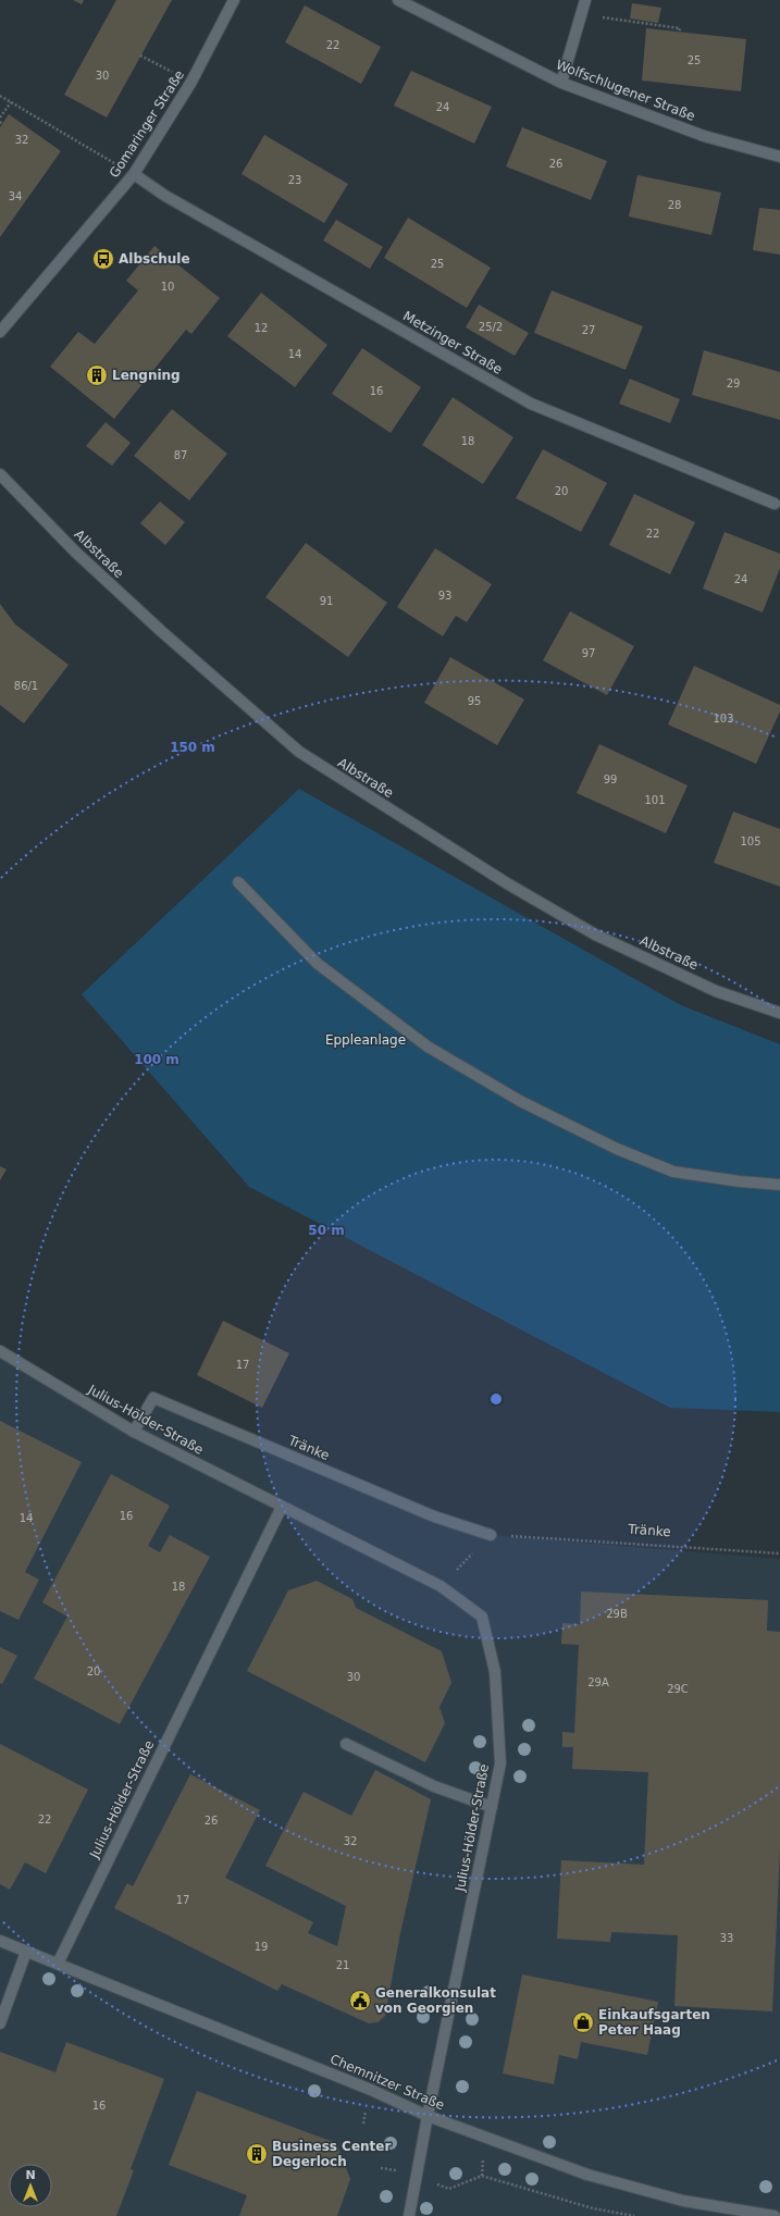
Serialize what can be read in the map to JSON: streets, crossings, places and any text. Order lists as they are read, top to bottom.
{
  "streets": {
    "street": [
      "Wolfschlugener Straße",
      "Gomaringer Straße",
      "Metzinger Straße",
      "Albstraße",
      "Julius-Hölder-Straße",
      "Tränke",
      "Chemnitzer Straße"
    ]
  },
  "crossings": [
    ["Gomaringer Straße", "Metzinger Straße"],
    ["Julius-Hölder-Straße", "Tränke"],
    ["Julius-Hölder-Straße", "Chemnitzer Straße"]
  ],
  "parks": ["Eppleanlage"],
  "places": {
    "bus stop": ["Albschule"],
    "building": ["Lengning", "Business Center Degerloch"],
    "public building": ["Generalkonsulat von Georgien"],
    "shop": ["Einkaufsgarten Peter Haag"]
  },
  "house_numbers": [
    "22",
    "25",
    "30",
    "24",
    "32",
    "26",
    "23",
    "34",
    "28",
    "25",
    "10",
    "25/2",
    "12",
    "27",
    "14",
    "29",
    "16",
    "18",
    "87",
    "20",
    "22",
    "24",
    "93",
    "91",
    "97",
    "86/1",
    "95",
    "103",
    "99",
    "101",
    "105",
    "17",
    "16",
    "14",
    "18",
    "29B",
    "20",
    "30",
    "29A",
    "29C",
    "22",
    "26",
    "32",
    "17",
    "33",
    "19",
    "21",
    "16"
  ],
  "north": "top",
  "rings": ["150 m", "100 m", "50 m"]
}
